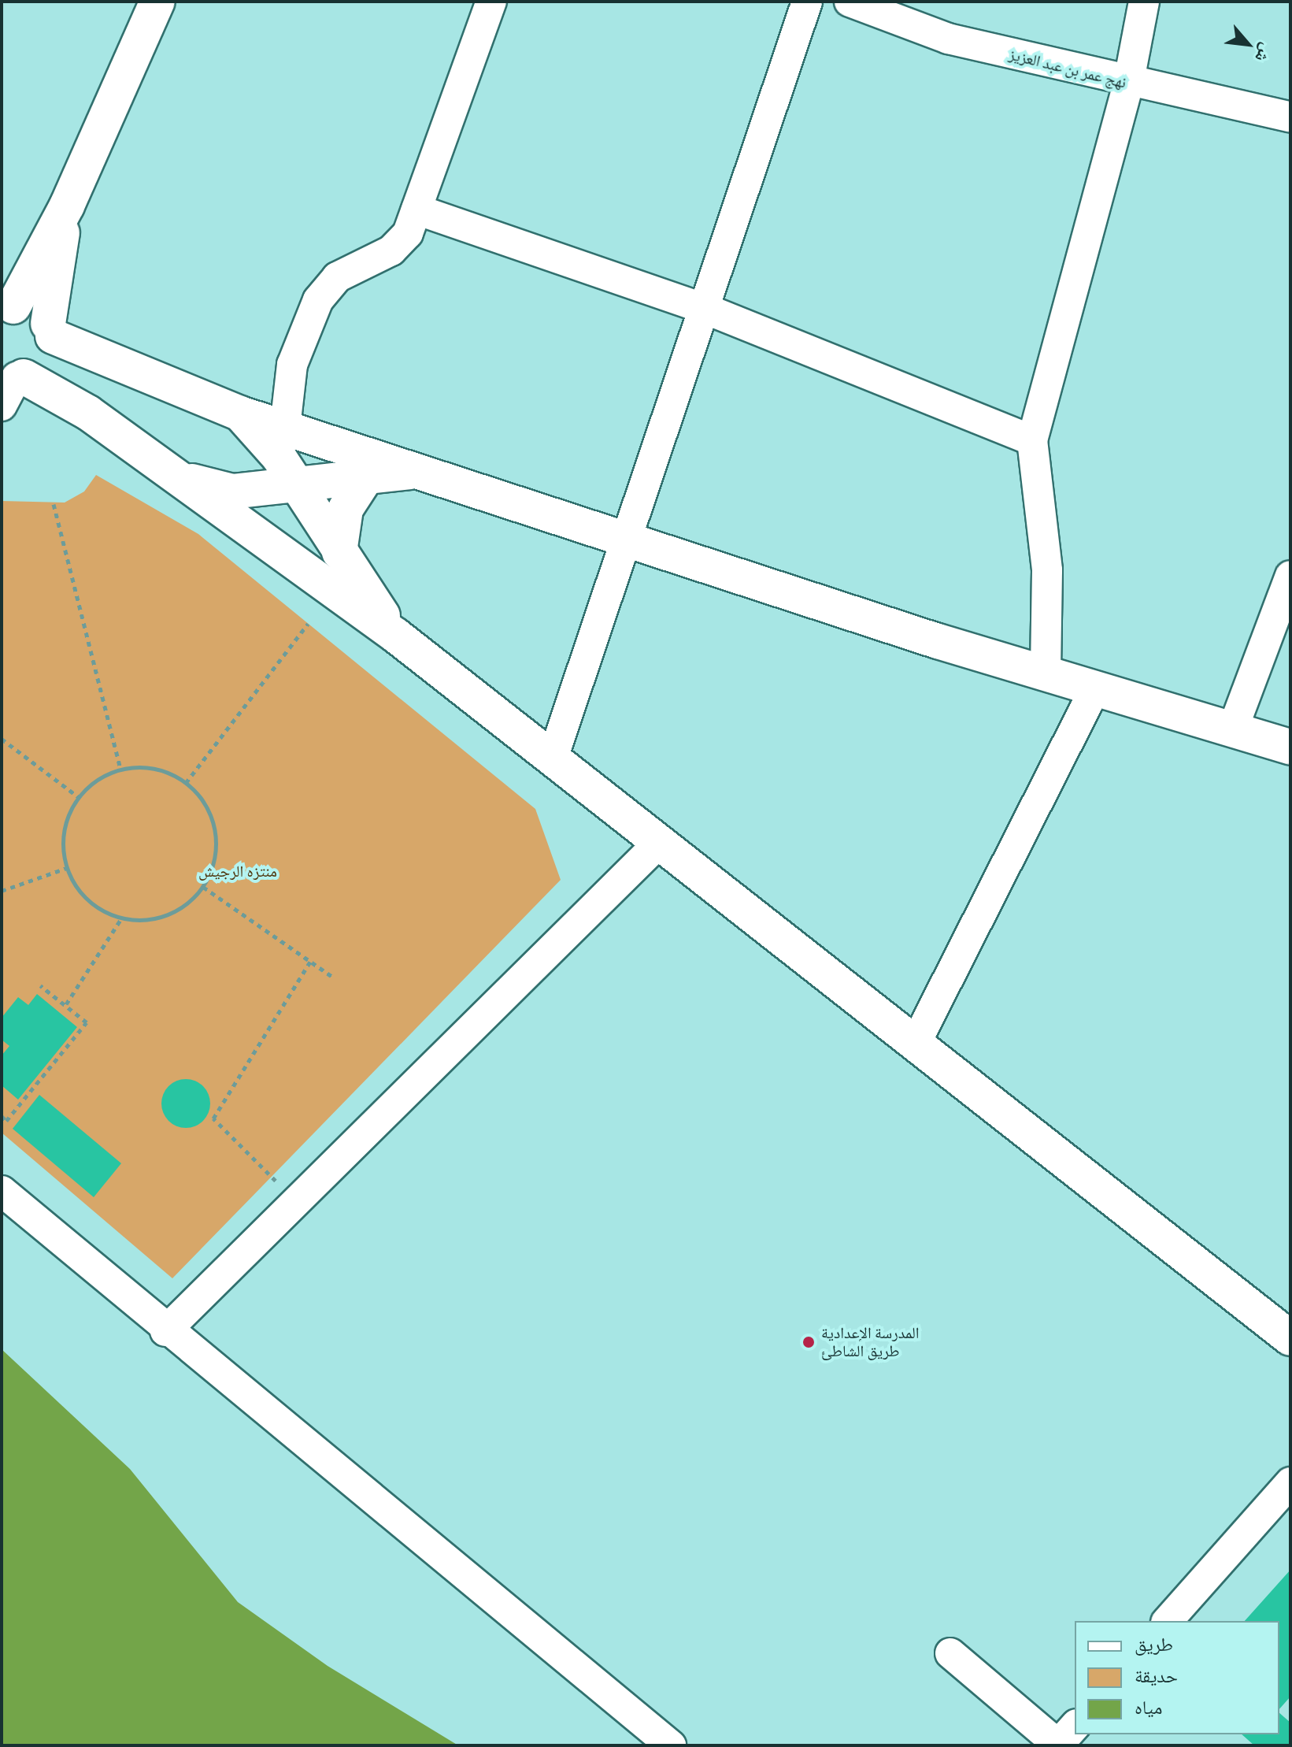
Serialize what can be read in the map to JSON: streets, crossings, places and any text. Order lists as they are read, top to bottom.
{
  "streets": {
    "street": ["نهج عمر بن عبد العزيز"]
  },
  "parks": ["منتزه الرجيش"],
  "places": ["المدرسة الإعدادية طريق الشاطئ"],
  "legend": ["طريق", "حديقة", "مياه"],
  "north": "bottom right"
}
